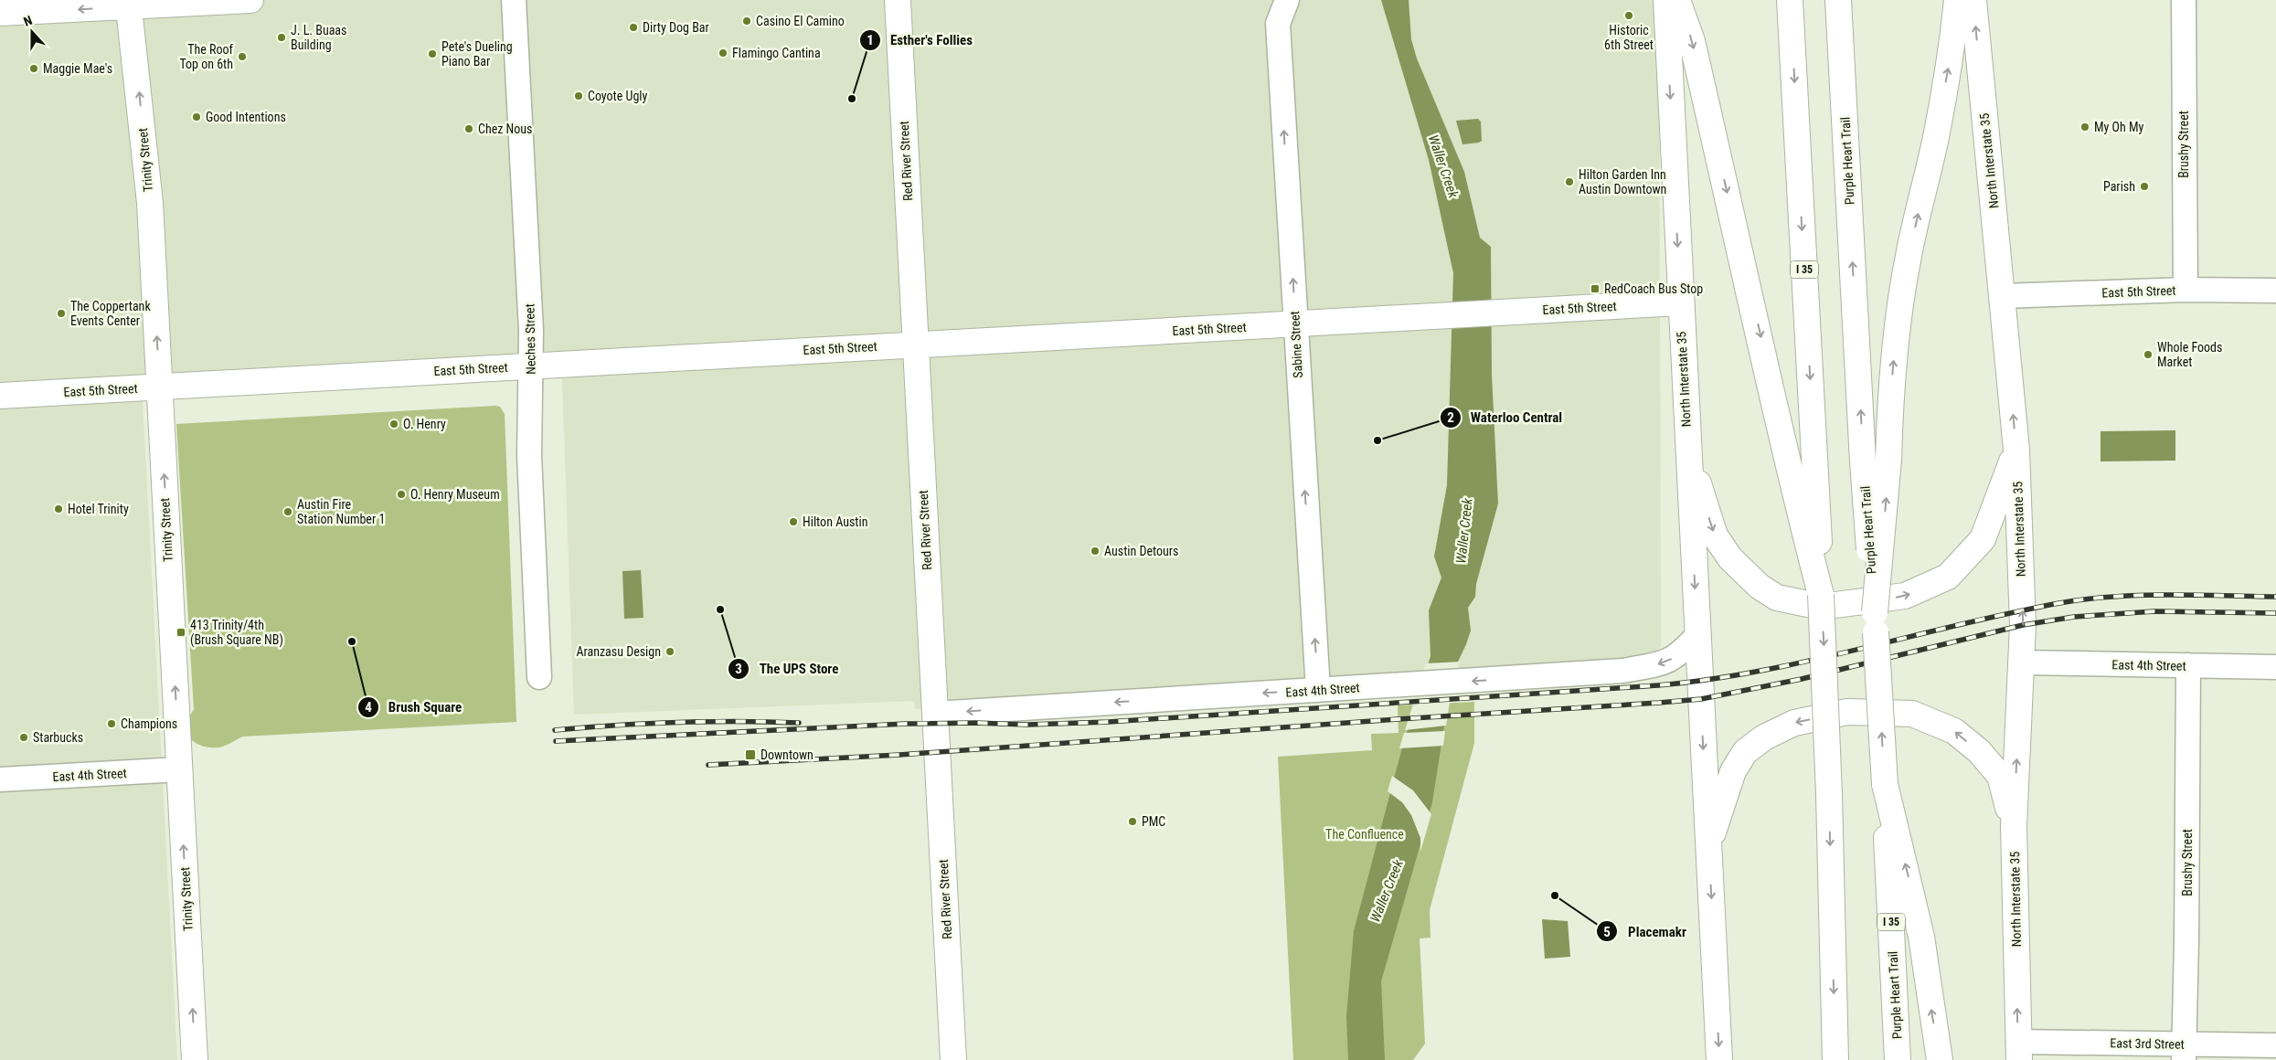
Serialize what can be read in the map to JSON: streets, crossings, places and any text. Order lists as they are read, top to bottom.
{
  "streets": {
    "main road": [
      "Trinity Street",
      "Red River Street",
      "Purple Heart Trail",
      "North Interstate 35",
      "I 35",
      "East 5th Street"
    ],
    "street": [
      "Brushy Street",
      "Neches Street",
      "Sabine Street",
      "East 4th Street",
      "East 3rd Street"
    ]
  },
  "crossings": [
    ["Brushy Street", "East 5th Street"],
    ["Brushy Street", "East 4th Street"],
    ["Brushy Street", "East 3rd Street"],
    ["Trinity Street", "East 5th Street"],
    ["Trinity Street", "East 4th Street"],
    ["Red River Street", "East 5th Street"],
    ["Red River Street", "East 4th Street"],
    ["North Interstate 35", "East 5th Street"],
    ["North Interstate 35", "East 4th Street"],
    ["North Interstate 35", "East 3rd Street"],
    ["East 5th Street", "Neches Street"],
    ["East 5th Street", "Sabine Street"],
    ["Sabine Street", "East 4th Street"]
  ],
  "one_way": ["Trinity Street", "Sabine Street", "East 4th Street"],
  "water": ["Waller Creek"],
  "parks": ["The Confluence"],
  "places": {
    "other": [
      "Historic 6th Street",
      "Casino El Camino",
      "Dirty Dog Bar",
      "J. L. Buaas Building",
      "Flamingo Cantina",
      "Pete's Dueling Piano Bar",
      "The Roof Top on 6th",
      "Maggie Mae's",
      "Coyote Ugly",
      "Esther's Follies",
      "Good Intentions",
      "My Oh My",
      "Chez Nous",
      "Hilton Garden Inn Austin Downtown",
      "Parish",
      "The Coppertank Events Center",
      "Whole Foods Market",
      "O. Henry",
      "Waterloo Central",
      "O. Henry Museum",
      "Hotel Trinity",
      "Austin Fire Station Number 1",
      "Hilton Austin",
      "Austin Detours",
      "The UPS Store",
      "Brush Square",
      "Aranzasu Design",
      "Champions",
      "Starbucks",
      "PMC",
      "Placemakr"
    ],
    "transit": ["RedCoach Bus Stop", "413 Trinity/4th (Brush Square NB)", "Downtown"]
  },
  "north": "top"
}
